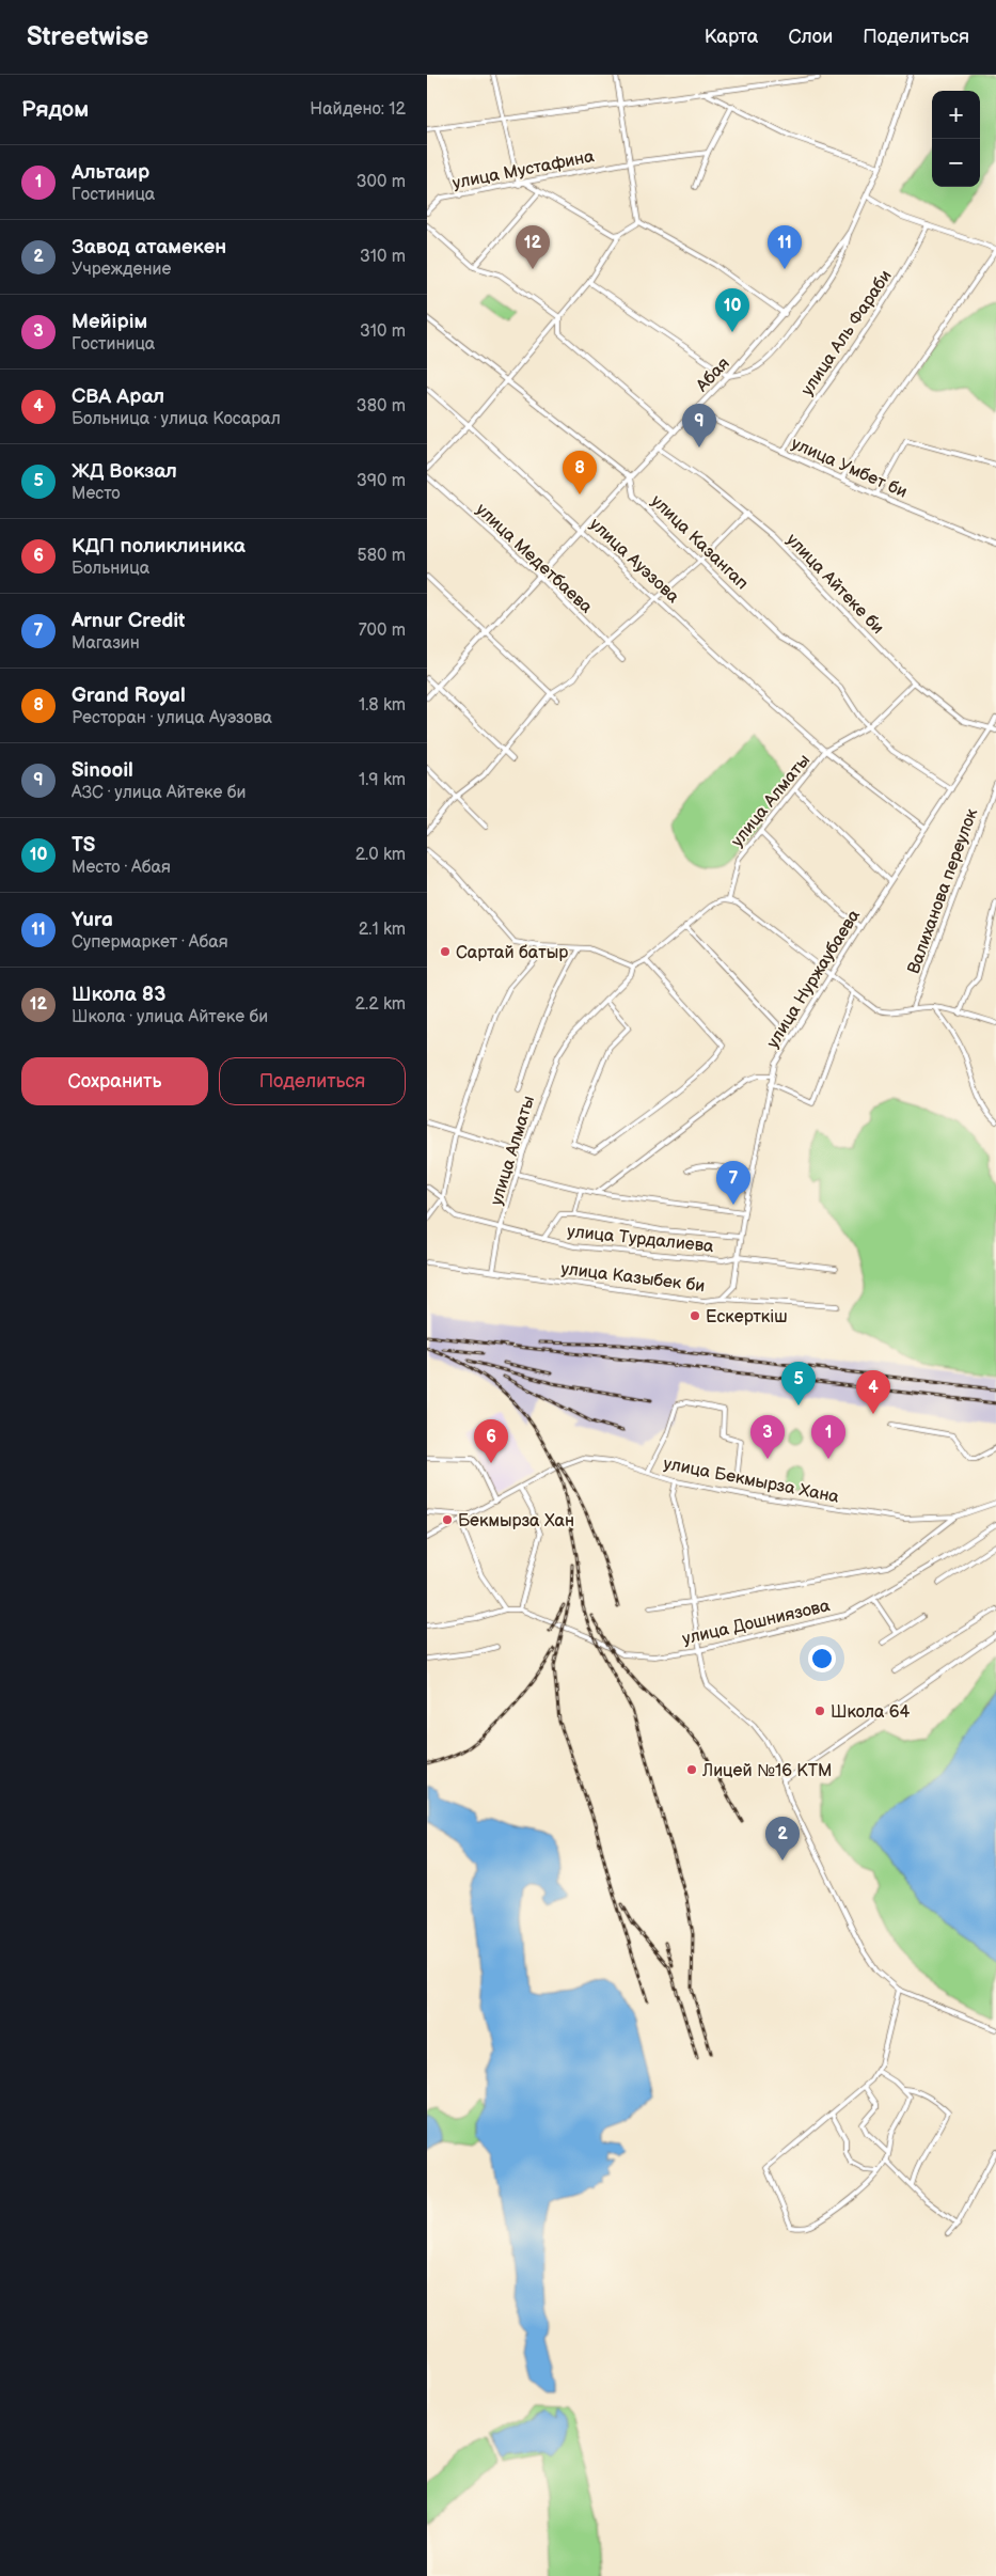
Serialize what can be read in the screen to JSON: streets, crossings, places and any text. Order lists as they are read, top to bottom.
{
  "streets": {
    "street": [
      "улица Мустафина",
      "улица Аль Фараби",
      "Абая",
      "улица Умбет би",
      "улица Казангап",
      "улица Медетбаева",
      "улица Ауэзова",
      "улица Айтеке би",
      "улица Алматы",
      "Валиханова переулок",
      "улица Нуржаубаева",
      "улица Турдалиева",
      "улица Казыбек би",
      "улица Бекмырза Хана",
      "улица Дошниязова"
    ]
  },
  "crossings": [
    ["улица Аль Фараби", "улица Умбет би"],
    ["Абая", "улица Умбет би"],
    ["Абая", "улица Казангап"],
    ["Абая", "улица Медетбаева"],
    ["Абая", "улица Ауэзова"],
    ["Абая", "улица Айтеке би"],
    ["улица Казангап", "улица Алматы"],
    ["улица Казангап", "улица Нуржаубаева"],
    ["улица Ауэзова", "улица Алматы"],
    ["улица Ауэзова", "улица Нуржаубаева"],
    ["улица Айтеке би", "улица Алматы"],
    ["улица Айтеке би", "улица Нуржаубаева"],
    ["улица Алматы", "улица Турдалиева"],
    ["улица Алматы", "улица Казыбек би"]
  ],
  "places": [
    "Сартай батыр",
    "Ескерткіш",
    "Бекмырза Хан",
    "Школа 64",
    "Лицей №16 КТМ"
  ],
  "page": {
    "header": "Streetwise",
    "nav": ["Карта", "Слои", "Поделиться"],
    "heading": ["Рядом", "Найдено: 12"],
    "map_buttons": ["+", "−"],
    "list": [
      {
        "mark": "1",
        "name": "Альтаир",
        "note": "Гостиница",
        "value": "300 m"
      },
      {
        "mark": "2",
        "name": "Завод атамекен",
        "note": "Учреждение",
        "value": "310 m"
      },
      {
        "mark": "3",
        "name": "Мейірім",
        "note": "Гостиница",
        "value": "310 m"
      },
      {
        "mark": "4",
        "name": "СВА Арал",
        "note": "Больница · улица Косарал",
        "value": "380 m"
      },
      {
        "mark": "5",
        "name": "ЖД Вокзал",
        "note": "Место",
        "value": "390 m"
      },
      {
        "mark": "6",
        "name": "КДП поликлиника",
        "note": "Больница",
        "value": "580 m"
      },
      {
        "mark": "7",
        "name": "Arnur Credit",
        "note": "Магазин",
        "value": "700 m"
      },
      {
        "mark": "8",
        "name": "Grand Royal",
        "note": "Ресторан · улица Ауэзова",
        "value": "1.8 km"
      },
      {
        "mark": "9",
        "name": "Sinooil",
        "note": "АЗС · улица Айтеке би",
        "value": "1.9 km"
      },
      {
        "mark": "10",
        "name": "TS",
        "note": "Место · Абая",
        "value": "2.0 km"
      },
      {
        "mark": "11",
        "name": "Yura",
        "note": "Супермаркет · Абая",
        "value": "2.1 km"
      },
      {
        "mark": "12",
        "name": "Школа 83",
        "note": "Школа · улица Айтеке би",
        "value": "2.2 km"
      }
    ],
    "pins": [
      "11",
      "12",
      "10",
      "9",
      "8",
      "7",
      "5",
      "4",
      "1",
      "3",
      "6",
      "2"
    ],
    "buttons": ["Сохранить", "Поделиться"]
  }
}
